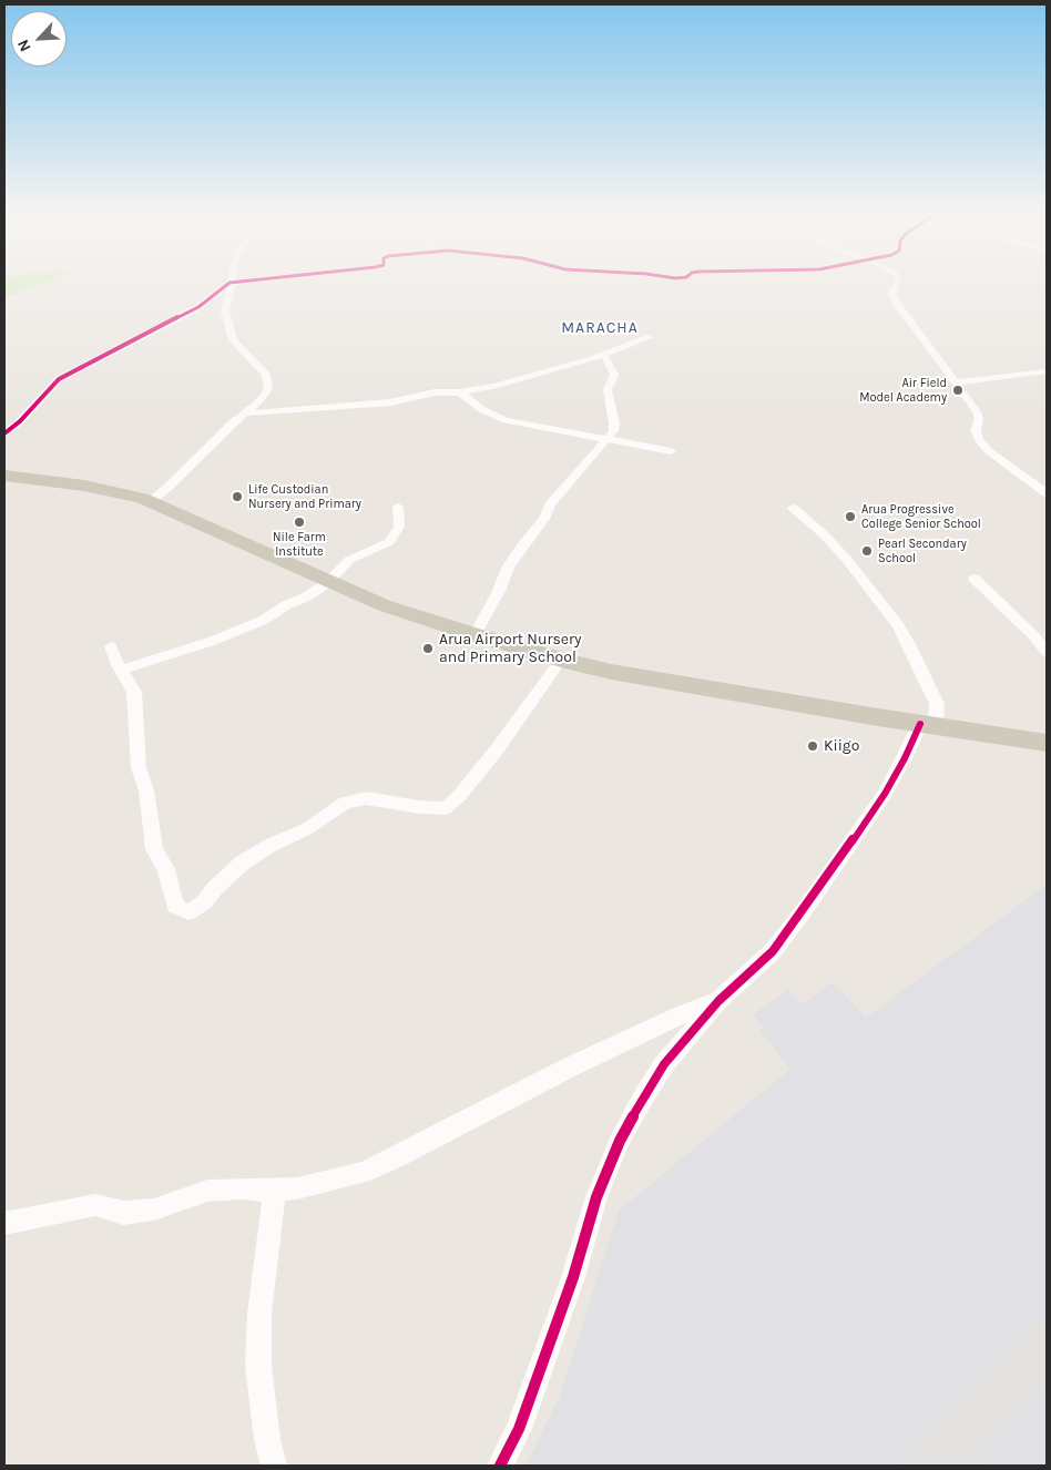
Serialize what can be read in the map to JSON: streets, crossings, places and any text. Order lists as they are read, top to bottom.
{
  "districts": ["MARACHA"],
  "places": [
    "Air Field Model Academy",
    "Life Custodian Nursery and Primary",
    "Arua Progressive College Senior School",
    "Nile Farm Institute",
    "Pearl Secondary School",
    "Arua Airport Nursery and Primary School",
    "Kiigo"
  ],
  "north": "bottom left"
}
